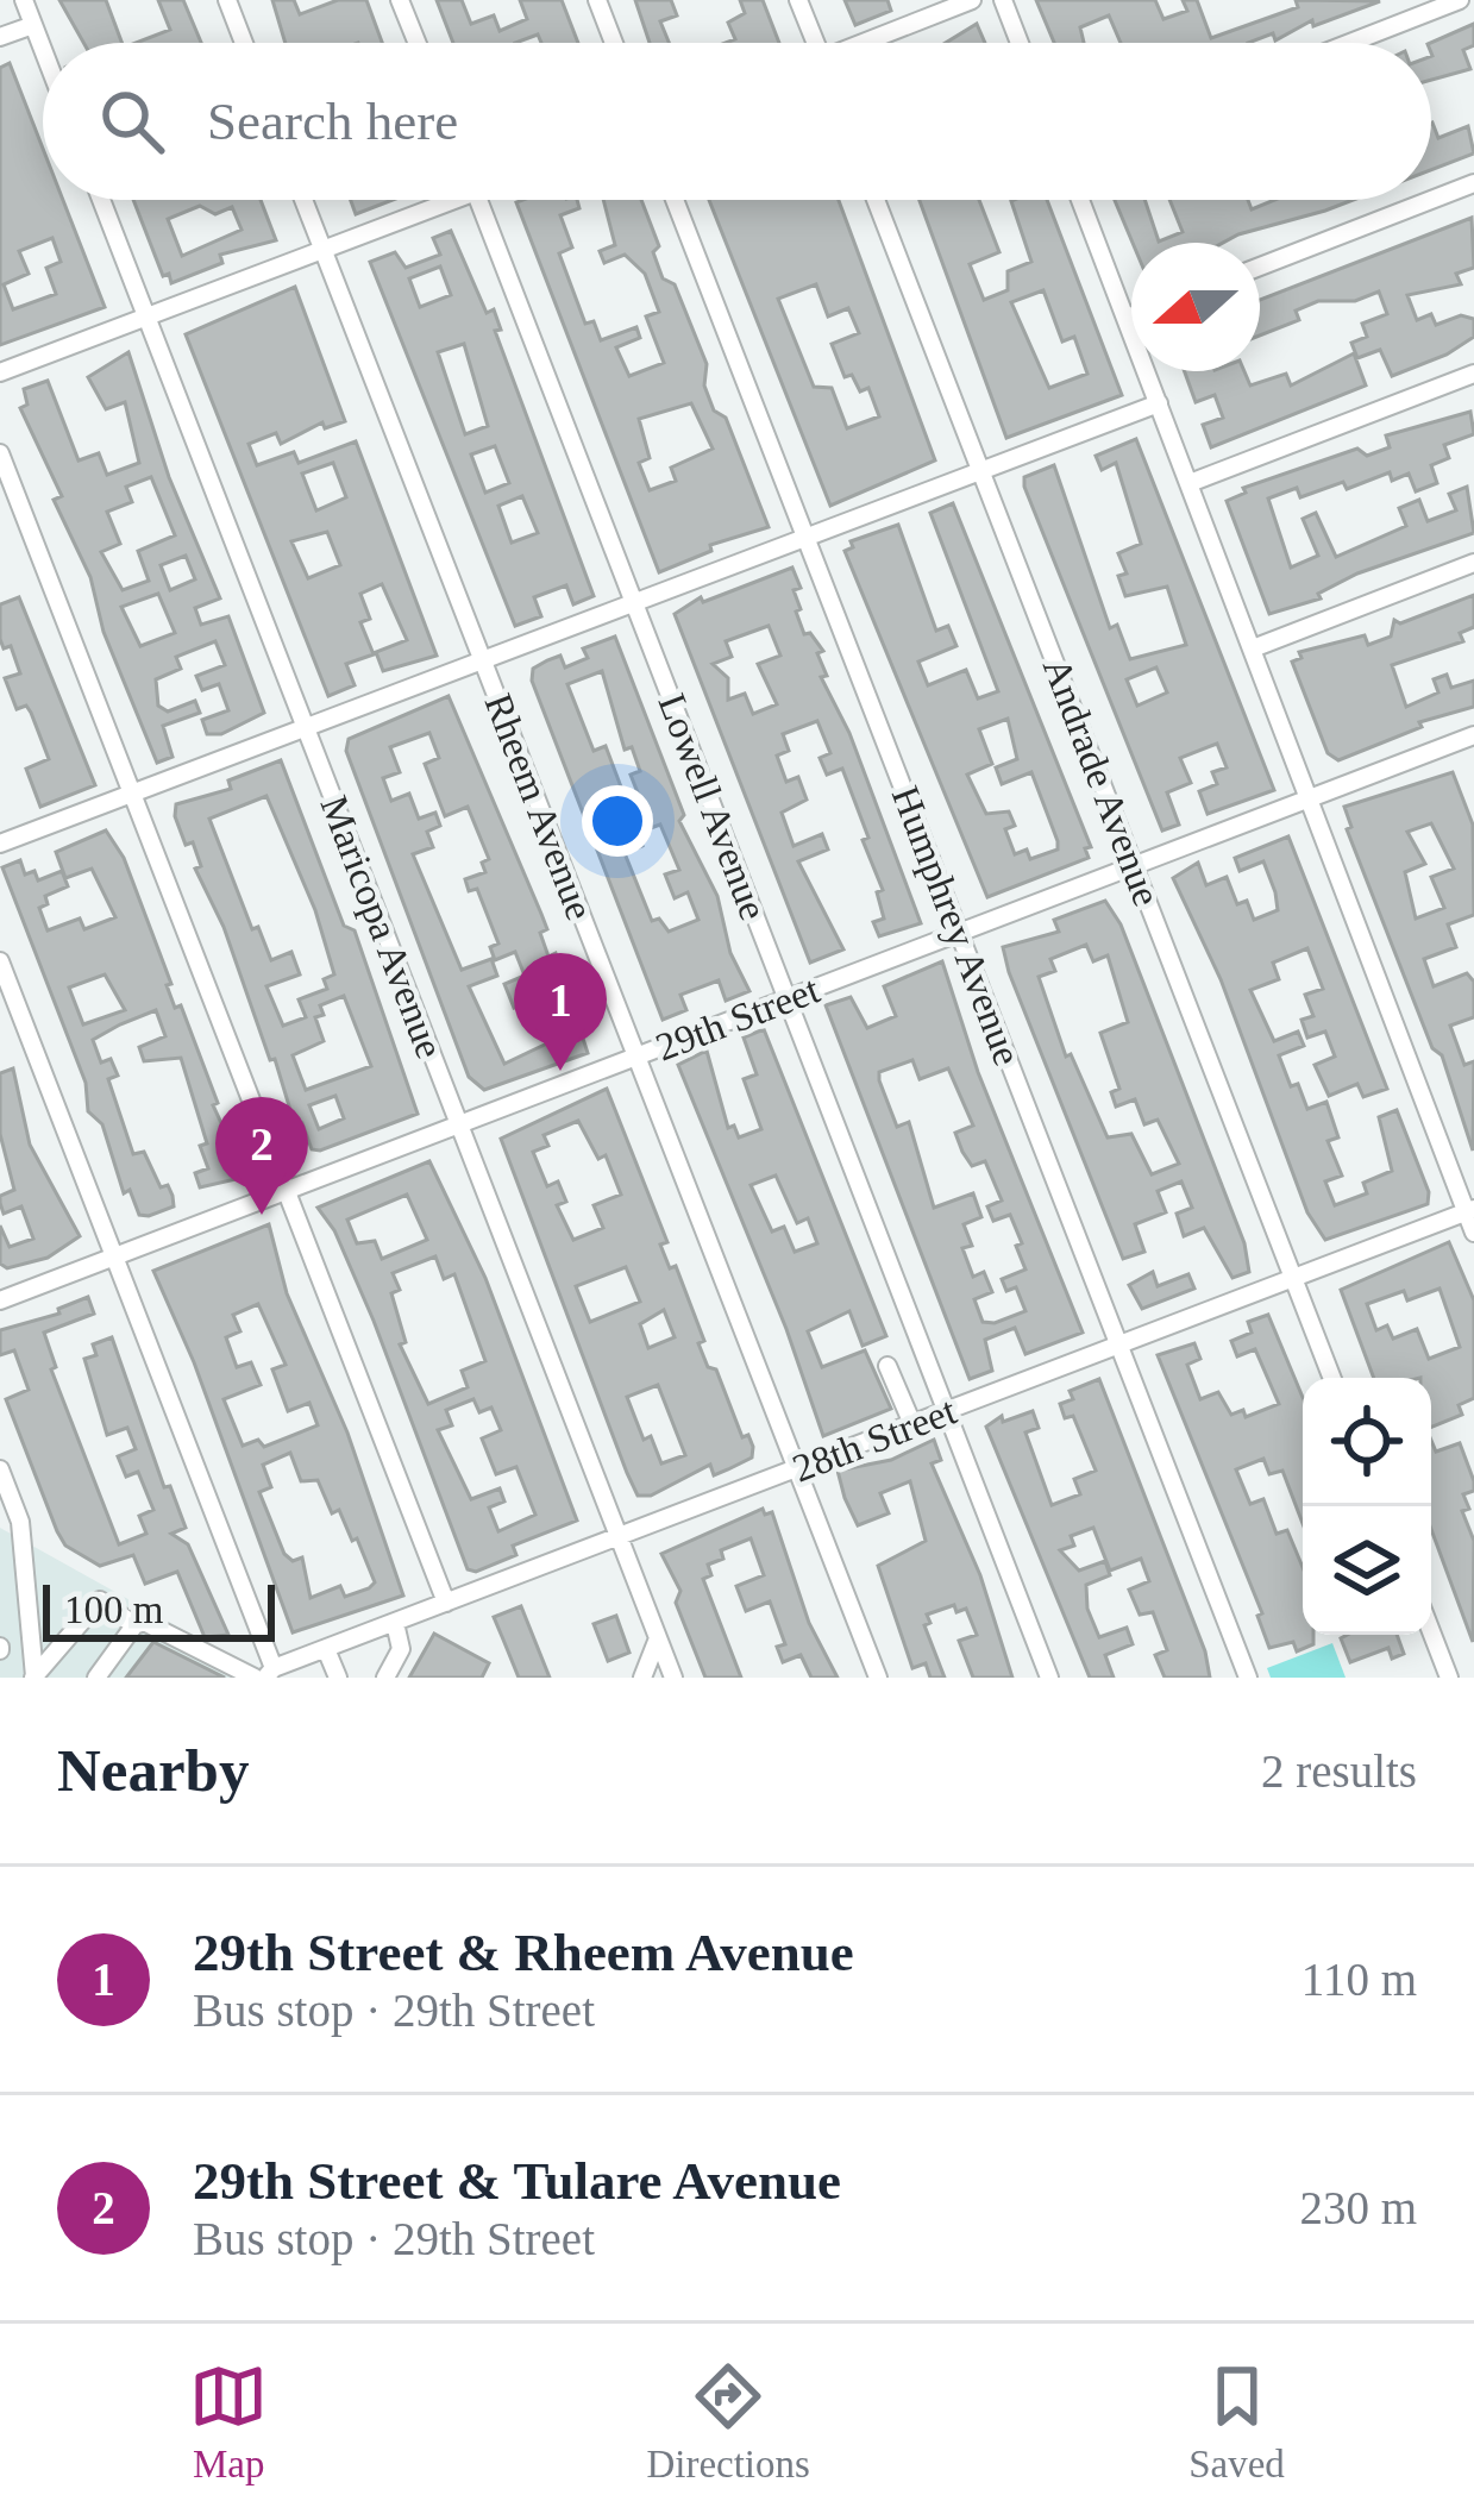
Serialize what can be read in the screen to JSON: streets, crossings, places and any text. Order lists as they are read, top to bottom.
{
  "streets": {
    "street": [
      "Andrade Avenue",
      "Rheem Avenue",
      "Lowell Avenue",
      "Humphrey Avenue",
      "Maricopa Avenue",
      "29th Street",
      "28th Street"
    ]
  },
  "crossings": [
    ["Andrade Avenue", "29th Street"],
    ["Andrade Avenue", "28th Street"],
    ["Rheem Avenue", "29th Street"],
    ["Rheem Avenue", "28th Street"],
    ["Lowell Avenue", "29th Street"],
    ["Lowell Avenue", "28th Street"],
    ["Humphrey Avenue", "29th Street"],
    ["Humphrey Avenue", "28th Street"],
    ["Maricopa Avenue", "29th Street"],
    ["Maricopa Avenue", "28th Street"]
  ],
  "scale_bar": "100 m",
  "north": "left",
  "page": {
    "search": "Search here",
    "pins": ["1", "2"],
    "scale": "100 m",
    "heading": ["Nearby", "2 results"],
    "list": [
      {
        "mark": "1",
        "name": "29th Street & Rheem Avenue",
        "note": "Bus stop · 29th Street",
        "value": "110 m"
      },
      {
        "mark": "2",
        "name": "29th Street & Tulare Avenue",
        "note": "Bus stop · 29th Street",
        "value": "230 m"
      }
    ],
    "nav": ["Map", "Directions", "Saved"]
  }
}
